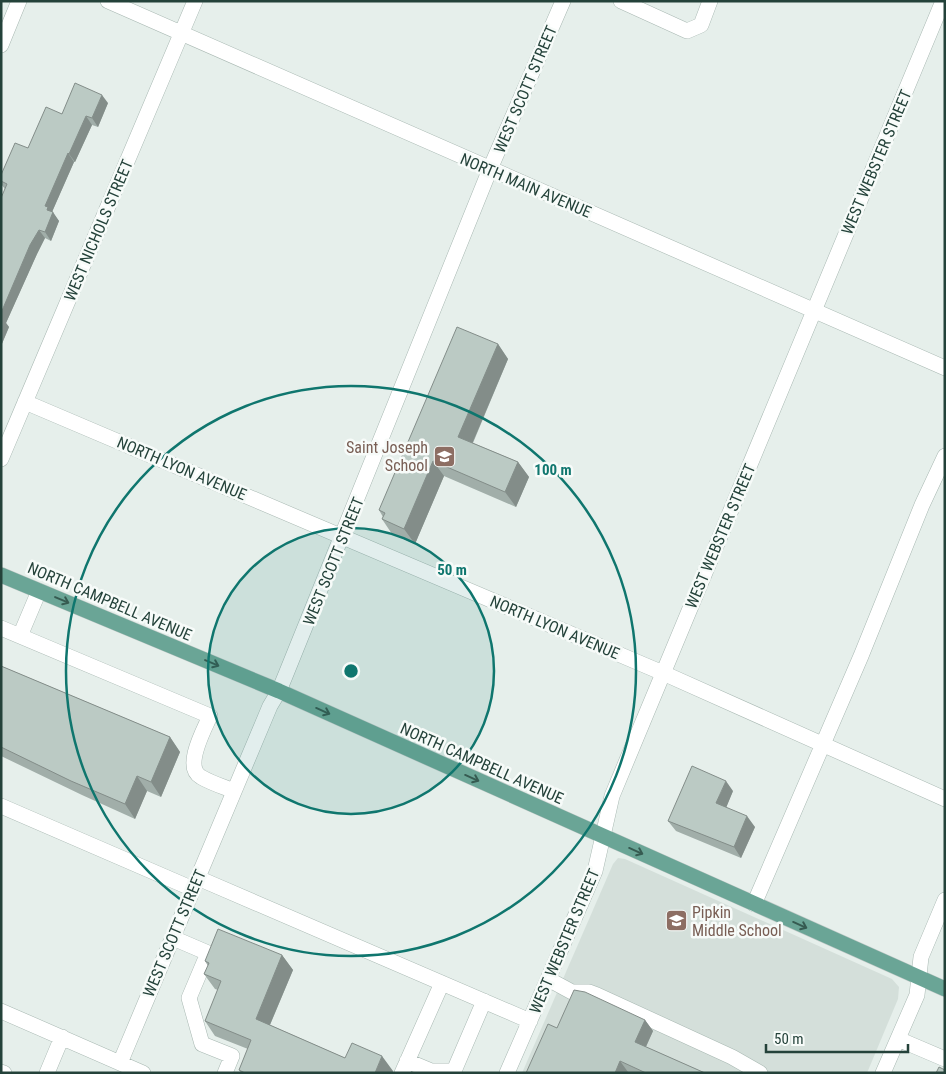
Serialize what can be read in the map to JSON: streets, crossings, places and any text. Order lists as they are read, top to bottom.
{
  "streets": {
    "main road": ["NORTH CAMPBELL AVENUE"],
    "street": [
      "WEST SCOTT STREET",
      "WEST WEBSTER STREET",
      "NORTH MAIN AVENUE",
      "WEST NICHOLS STREET",
      "NORTH LYON AVENUE"
    ]
  },
  "crossings": [
    ["WEST SCOTT STREET", "NORTH MAIN AVENUE"],
    ["WEST SCOTT STREET", "NORTH LYON AVENUE"],
    ["WEST SCOTT STREET", "NORTH CAMPBELL AVENUE"],
    ["WEST WEBSTER STREET", "NORTH MAIN AVENUE"],
    ["WEST WEBSTER STREET", "NORTH LYON AVENUE"],
    ["WEST WEBSTER STREET", "NORTH CAMPBELL AVENUE"],
    ["NORTH MAIN AVENUE", "WEST NICHOLS STREET"],
    ["WEST NICHOLS STREET", "NORTH LYON AVENUE"]
  ],
  "one_way": ["NORTH CAMPBELL AVENUE"],
  "places": {
    "school or university": ["Saint Joseph School", "Pipkin Middle School"]
  },
  "scale_bar": "50 m",
  "rings": ["100 m", "50 m"]
}
